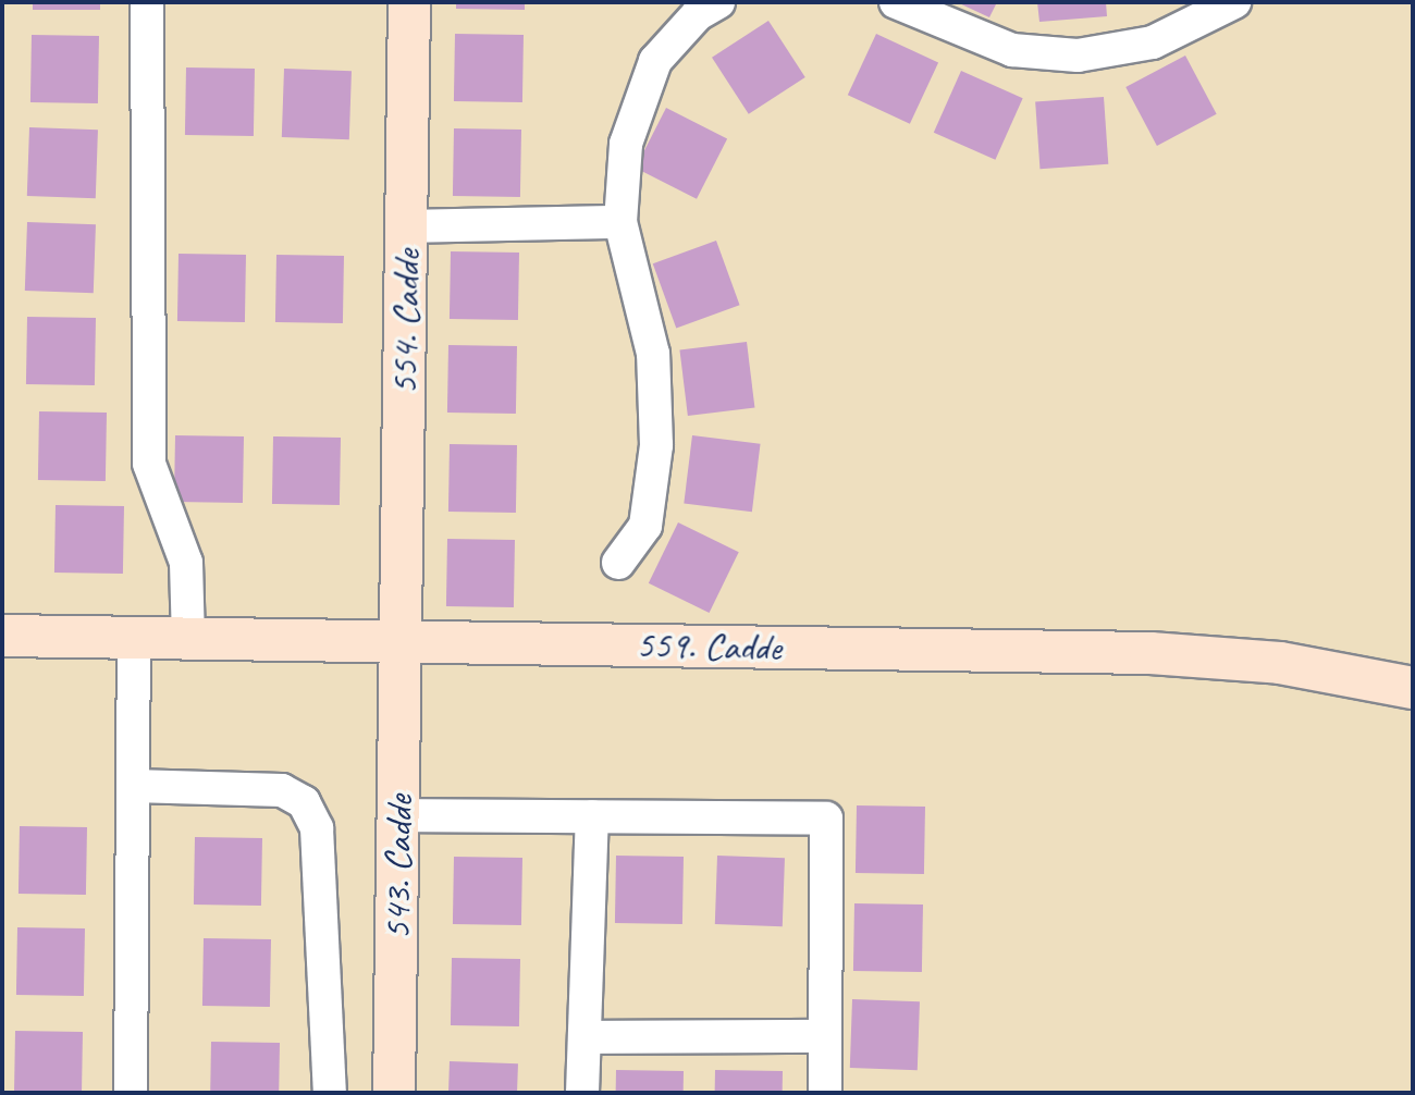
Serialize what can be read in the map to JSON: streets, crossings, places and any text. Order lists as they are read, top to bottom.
{
  "streets": {
    "street": ["554. Cadde", "559. Cadde", "543. Cadde"]
  },
  "crossings": [
    ["554. Cadde", "559. Cadde"],
    ["554. Cadde", "543. Cadde"],
    ["559. Cadde", "543. Cadde"]
  ]
}
